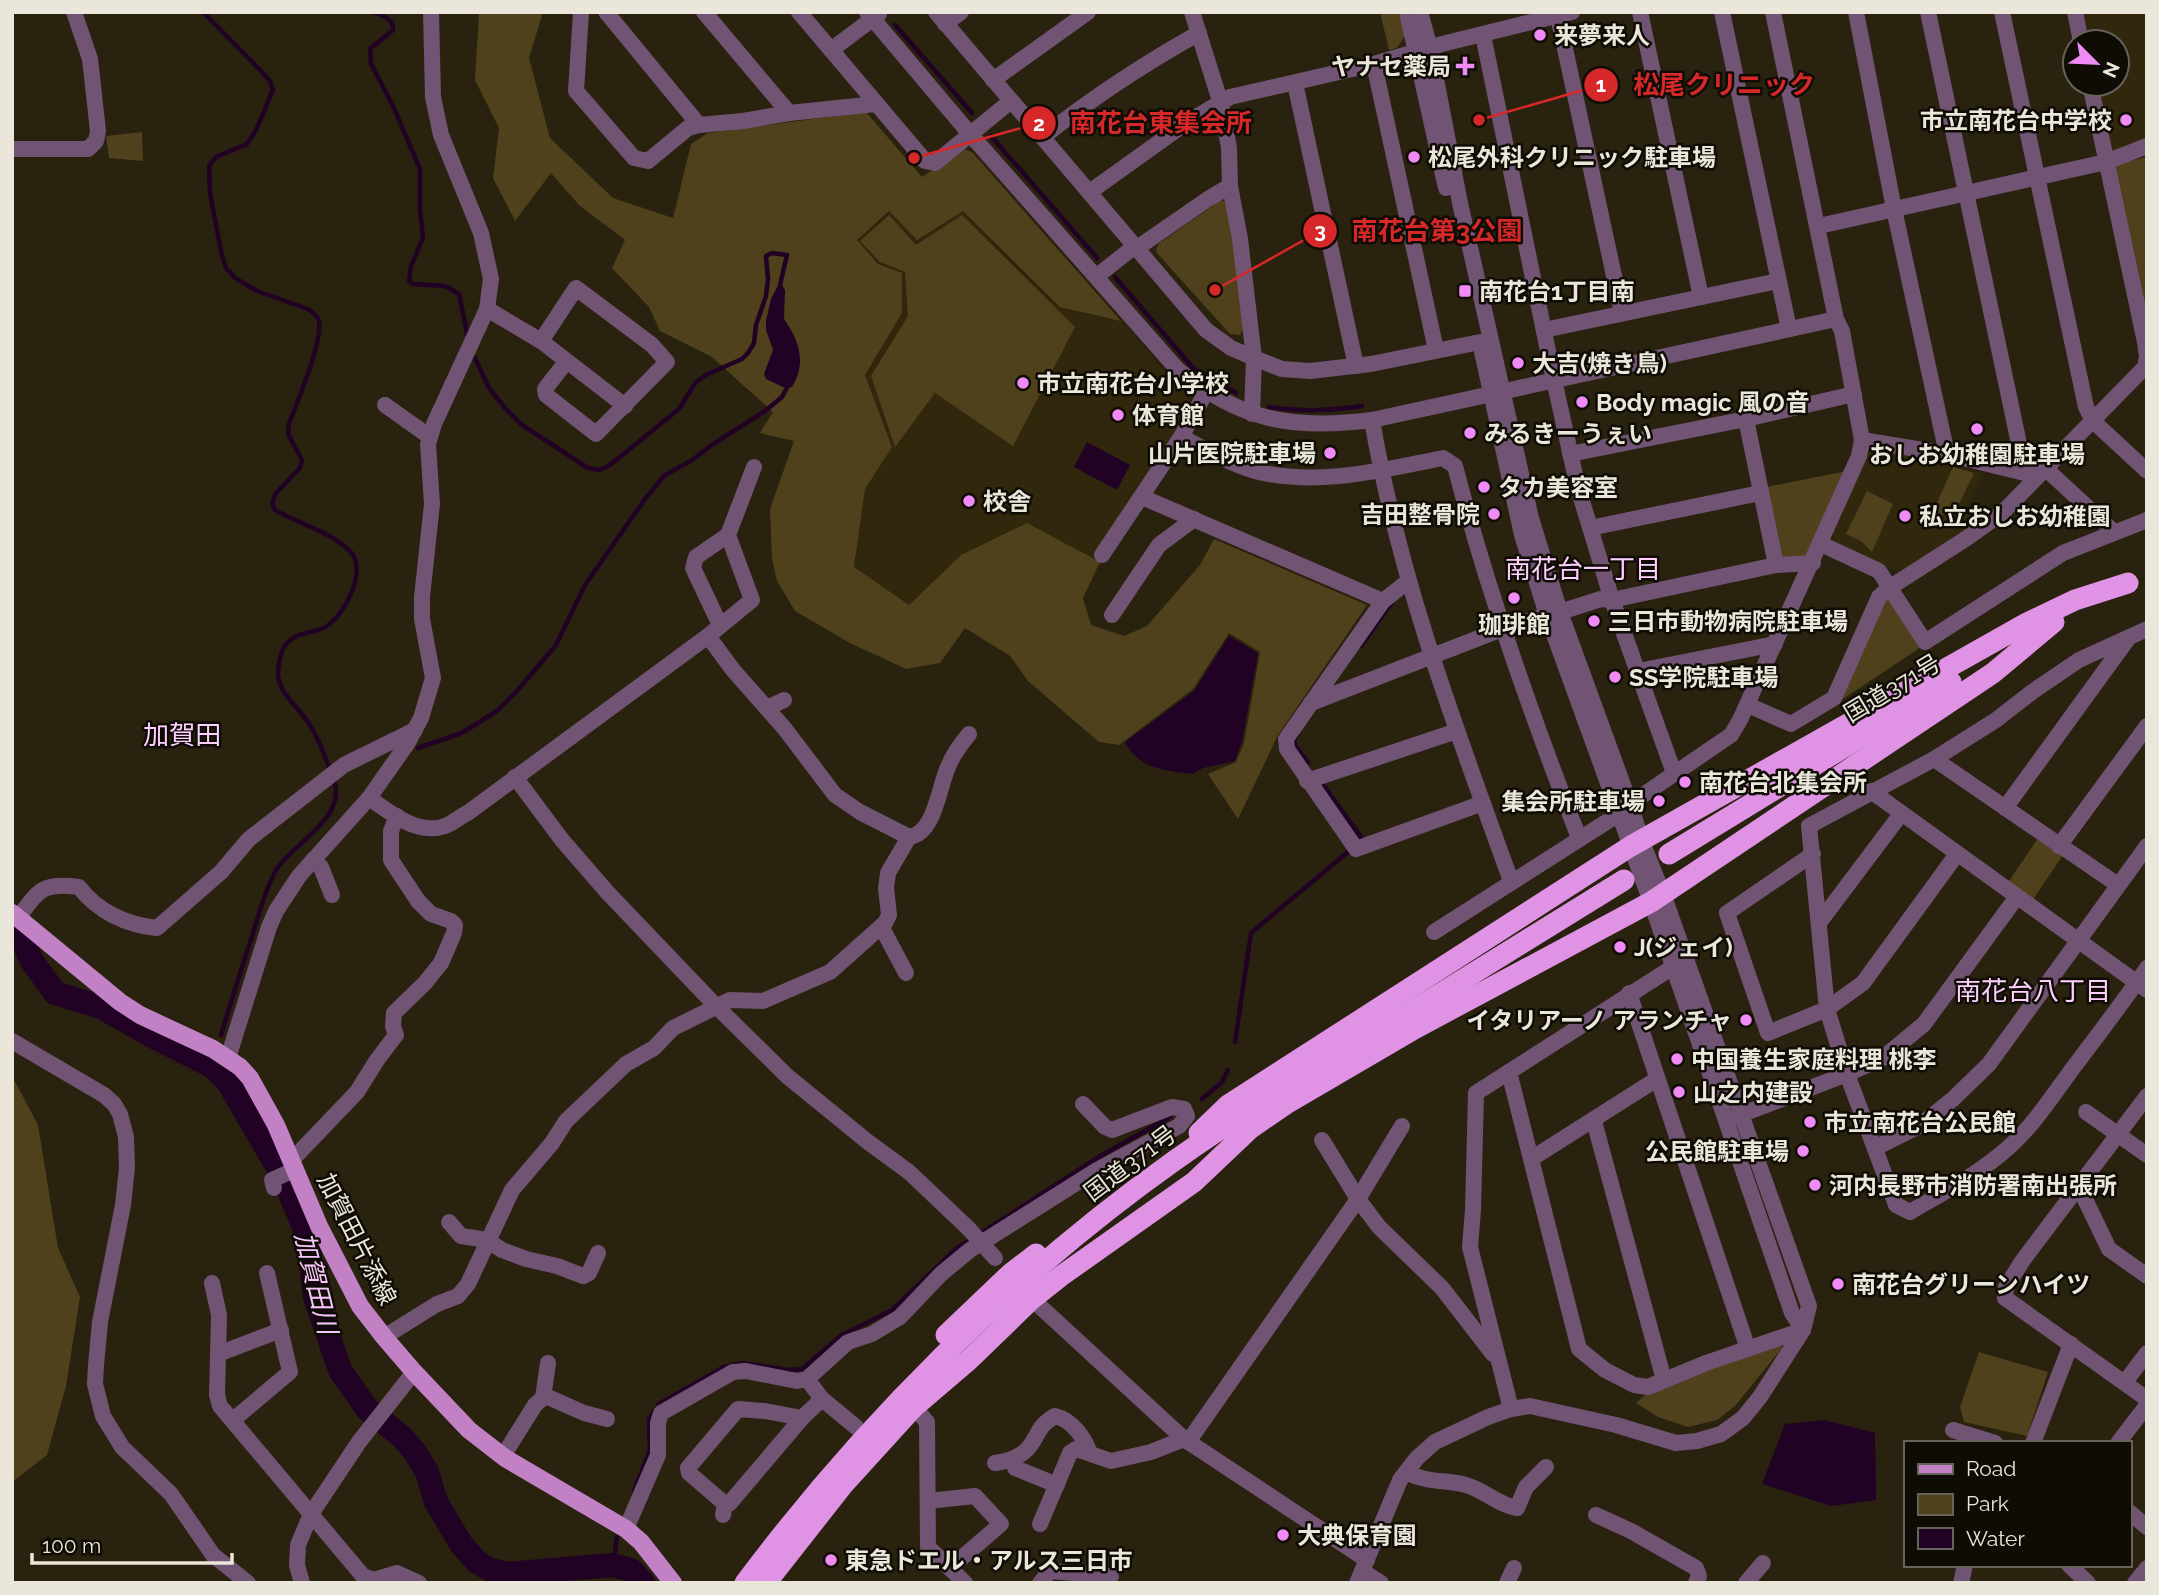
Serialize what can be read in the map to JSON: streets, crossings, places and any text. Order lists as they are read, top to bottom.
{
  "streets": {
    "highway": ["国道371号"],
    "main road": ["加賀田片添線"]
  },
  "districts": ["南花台一丁目", "加賀田", "南花台八丁目"],
  "water": ["加賀田川"],
  "places": {
    "other": [
      "来夢来人",
      "松尾クリニック",
      "市立南花台中学校",
      "松尾外科クリニック駐車場",
      "南花台東集会所",
      "南花台第3公園",
      "大吉(焼き鳥)",
      "市立南花台小学校",
      "Body magic 風の音",
      "体育館",
      "おしお幼稚園駐車場",
      "みるきーうぇい",
      "山片医院駐車場",
      "タカ美容室",
      "校舎",
      "吉田整骨院",
      "私立おしお幼稚園",
      "珈琲館",
      "三日市動物病院駐車場",
      "SS学院駐車場",
      "南花台北集会所",
      "集会所駐車場",
      "J(ジェイ)",
      "イタリアーノ アランチャ",
      "中国養生家庭料理 桃李",
      "山之内建設",
      "市立南花台公民館",
      "公民館駐車場",
      "河内長野市消防署南出張所",
      "南花台グリーンハイツ",
      "大典保育園",
      "東急ドエル・アルス三日市"
    ],
    "health": ["ヤナセ薬局"],
    "transit": ["南花台1丁目南"]
  },
  "legend": ["Road", "Park", "Water"],
  "scale_bar": "100 m",
  "north": "bottom right"
}
